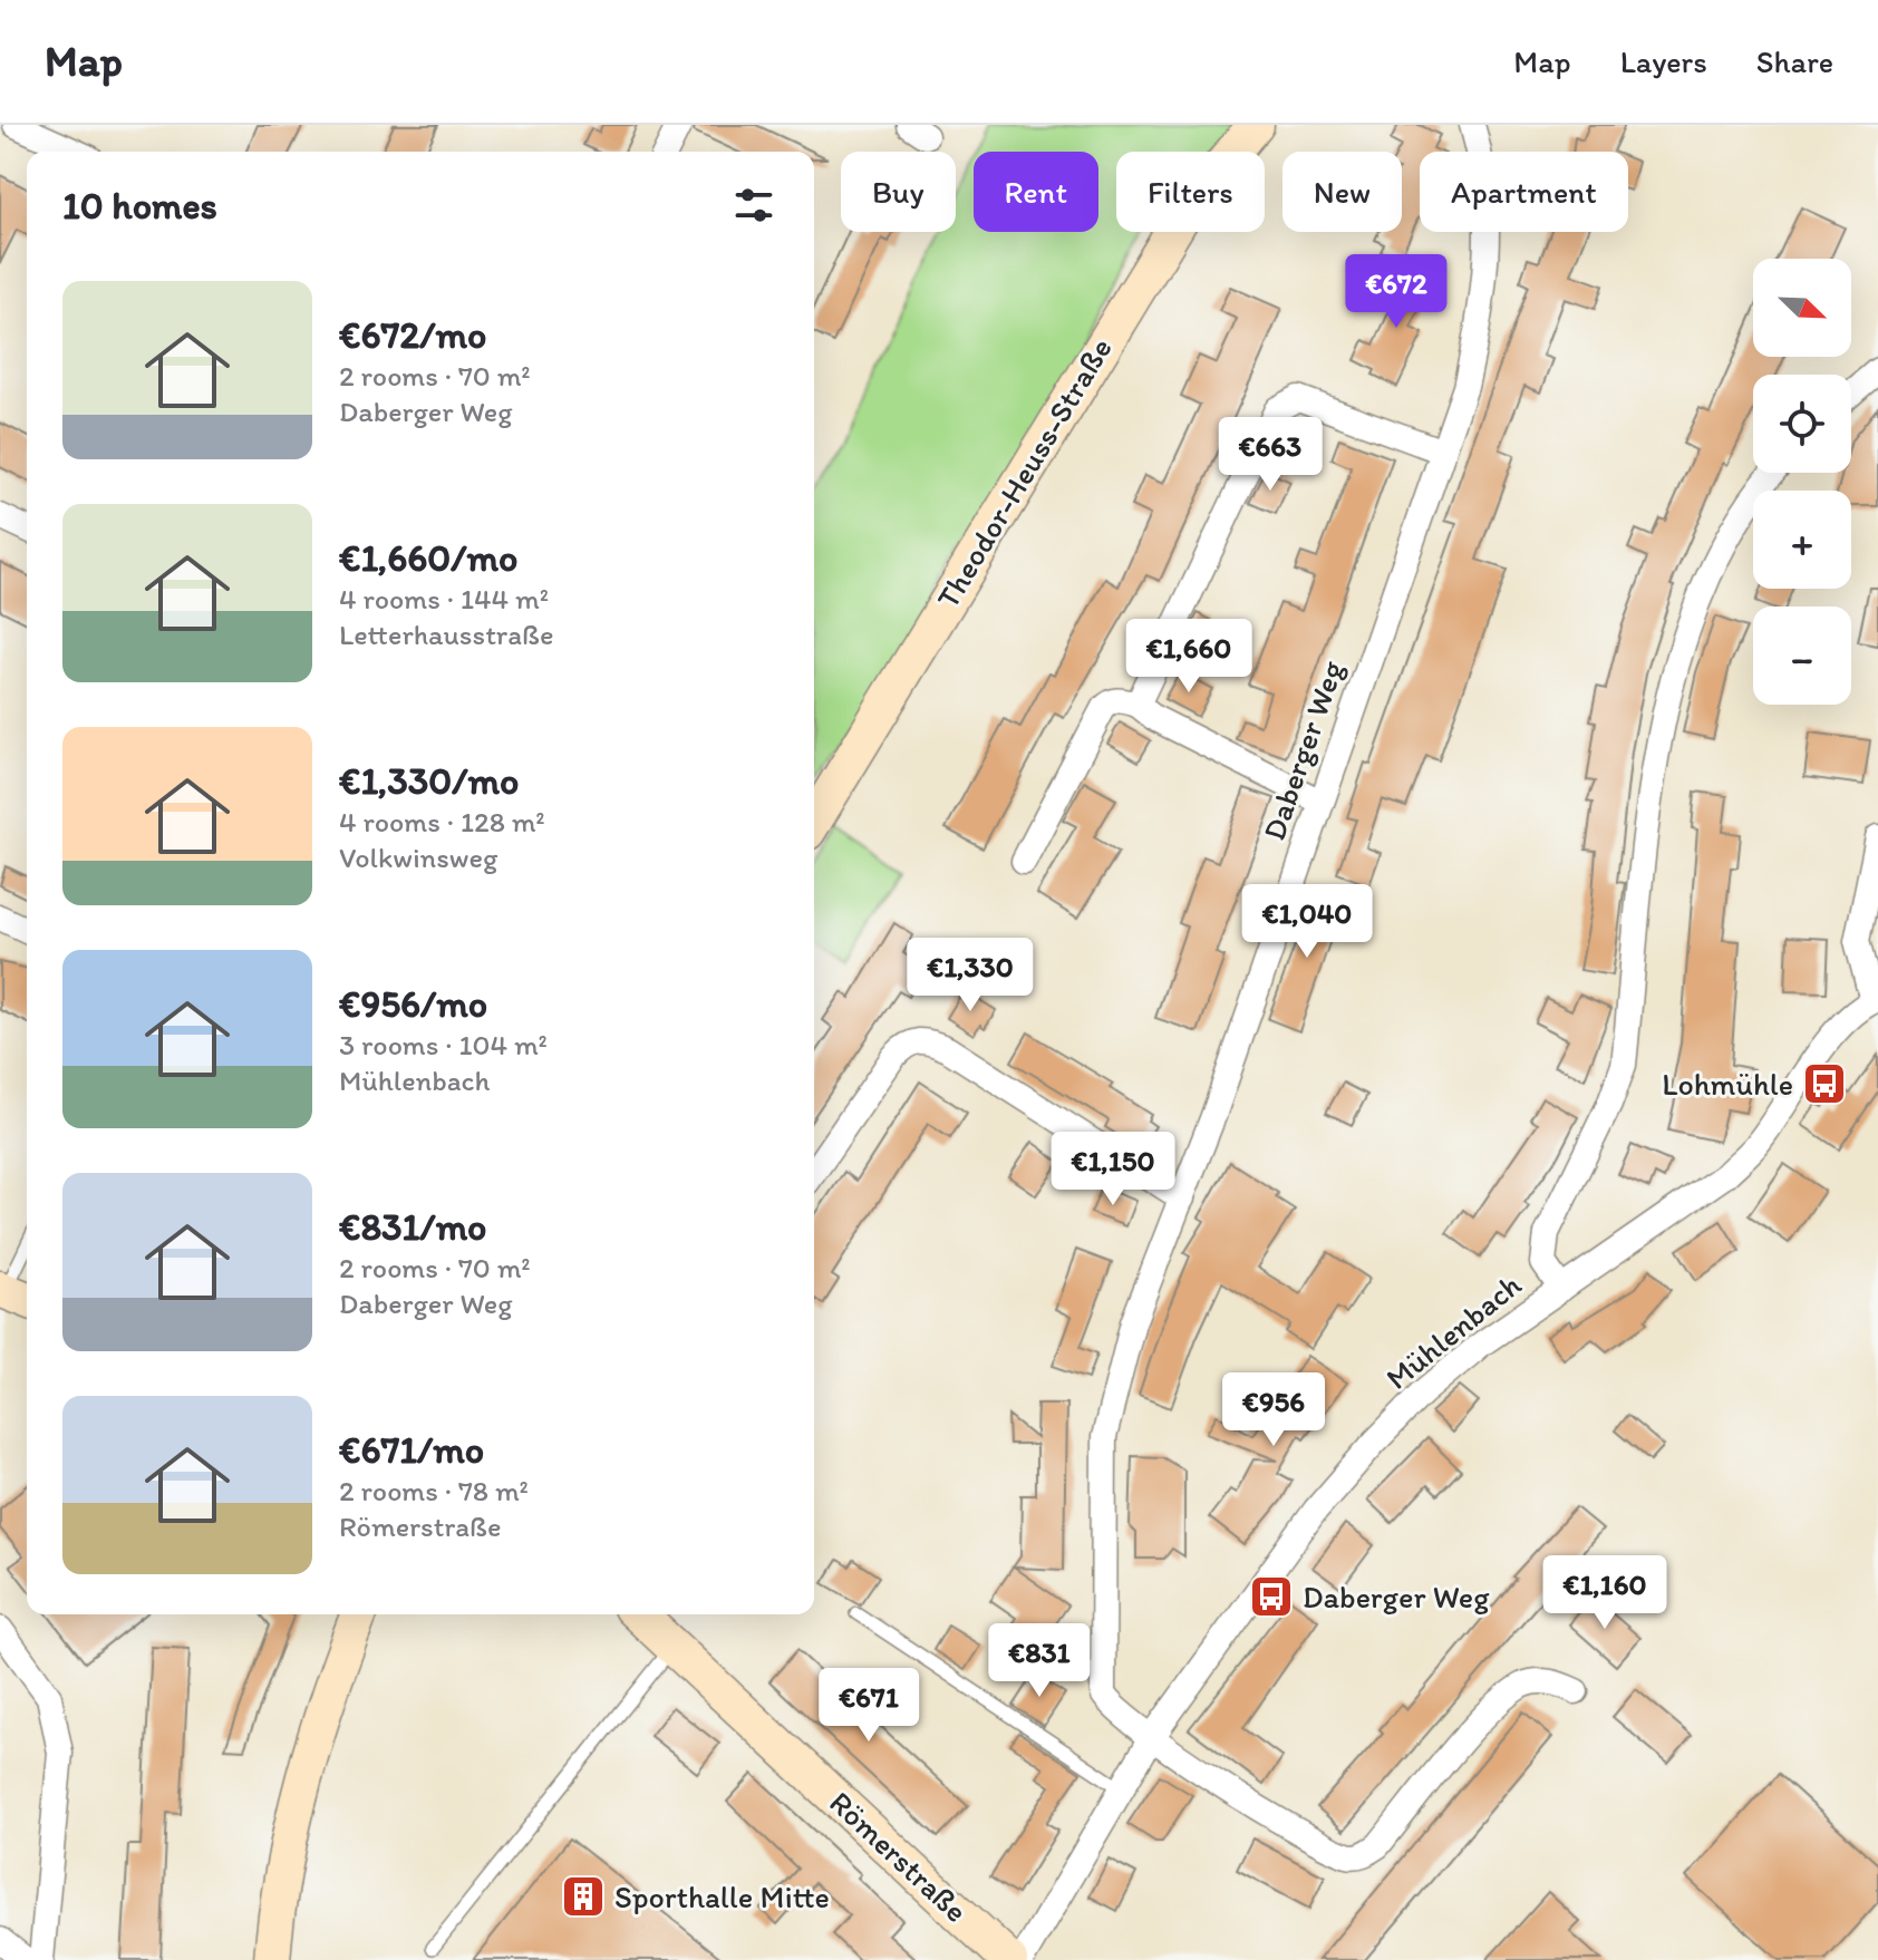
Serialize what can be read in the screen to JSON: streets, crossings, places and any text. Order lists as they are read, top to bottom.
{
  "streets": {
    "main road": ["Theodor-Heuss-Straße", "Römerstraße"],
    "street": ["Daberger Weg", "Mühlenbach"]
  },
  "crossings": [
    ["Daberger Weg", "Mühlenbach"]
  ],
  "places": {
    "bus stop": ["Lohmühle", "Daberger Weg"],
    "building": ["Sporthalle Mitte"]
  },
  "north": "bottom right",
  "page": {
    "header": "Map",
    "nav": ["Map", "Layers", "Share"],
    "chip": [
      "Buy",
      "Rent",
      "Filters",
      "New",
      "Apartment"
    ],
    "heading": "10 homes",
    "price": [
      "€672",
      "€663",
      "€1,660",
      "€1,040",
      "€1,330",
      "€1,150",
      "€956",
      "€1,160",
      "€831",
      "€671"
    ],
    "map_buttons": ["+", "−"],
    "list": [
      {
        "name": "€672/mo",
        "note": "2 rooms · 70 m² · Daberger Weg"
      },
      {
        "name": "€1,660/mo",
        "note": "4 rooms · 144 m² · Letterhausstraße"
      },
      {
        "name": "€1,330/mo",
        "note": "4 rooms · 128 m² · Volkwinsweg"
      },
      {
        "name": "€956/mo",
        "note": "3 rooms · 104 m² · Mühlenbach"
      },
      {
        "name": "€831/mo",
        "note": "2 rooms · 70 m² · Daberger Weg"
      },
      {
        "name": "€671/mo",
        "note": "2 rooms · 78 m² · Römerstraße"
      }
    ]
  }
}
